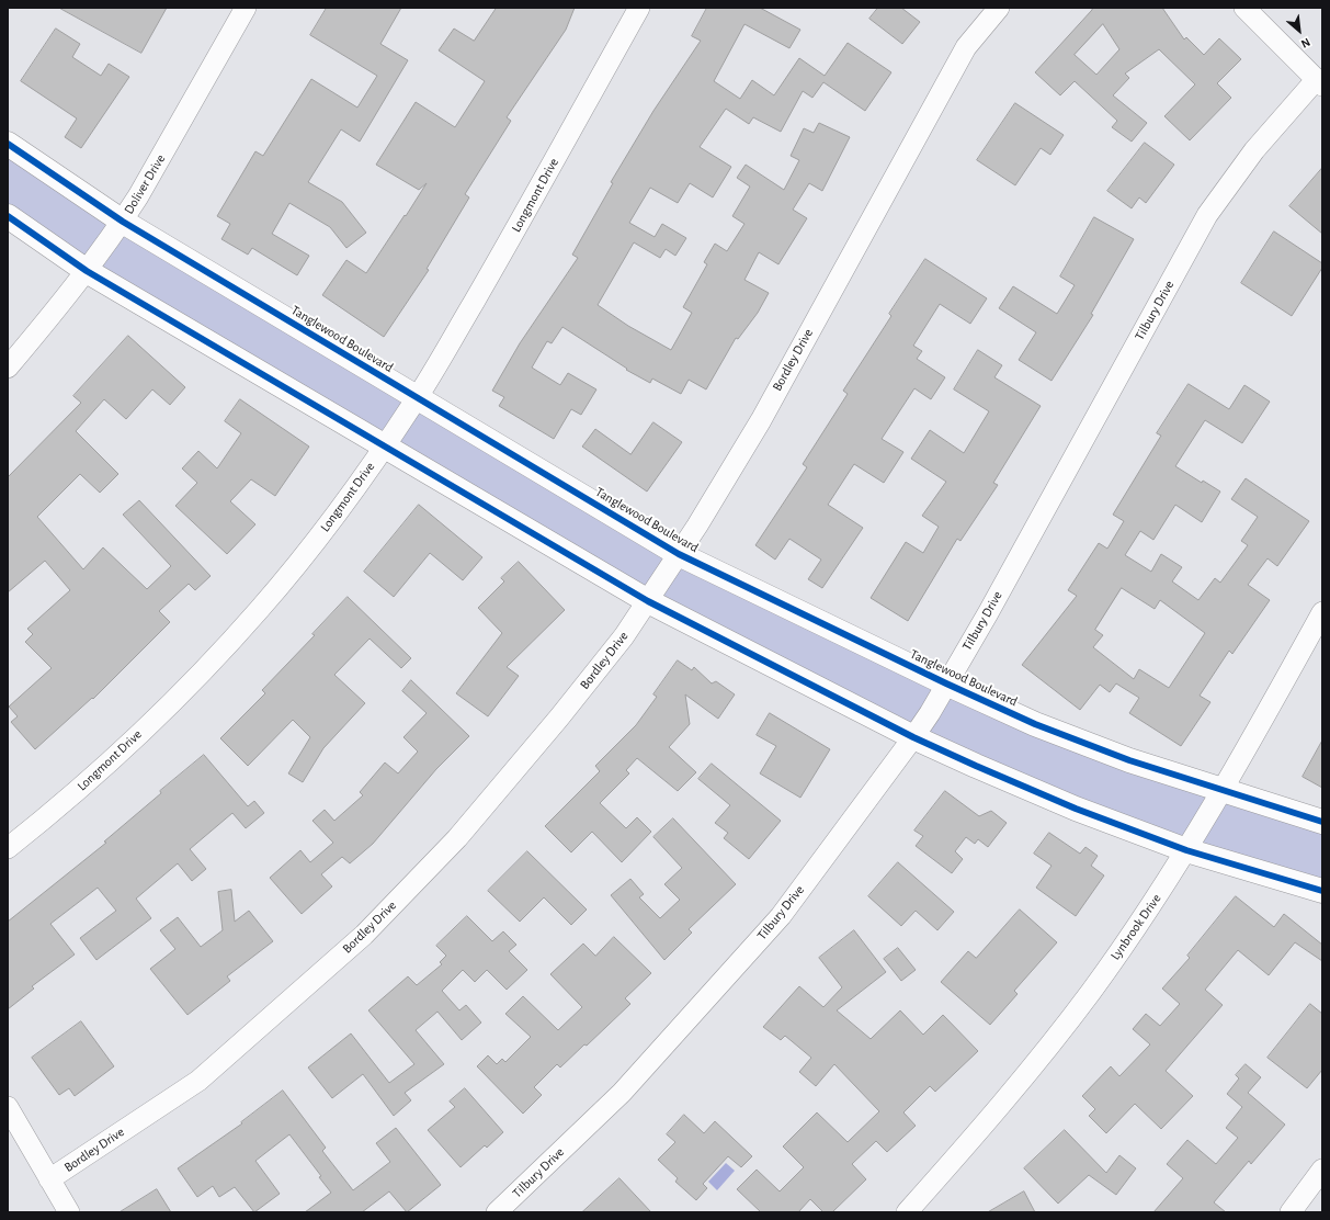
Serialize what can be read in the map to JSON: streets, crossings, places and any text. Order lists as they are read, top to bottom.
{
  "streets": {
    "street": [
      "Doliver Drive",
      "Longmont Drive",
      "Tilbury Drive",
      "Tanglewood Boulevard",
      "Bordley Drive",
      "Lynbrook Drive"
    ]
  },
  "crossings": [
    ["Doliver Drive", "Tanglewood Boulevard"],
    ["Longmont Drive", "Tanglewood Boulevard"],
    ["Tilbury Drive", "Tanglewood Boulevard"],
    ["Tanglewood Boulevard", "Bordley Drive"],
    ["Tanglewood Boulevard", "Lynbrook Drive"]
  ],
  "north": "bottom right"
}
